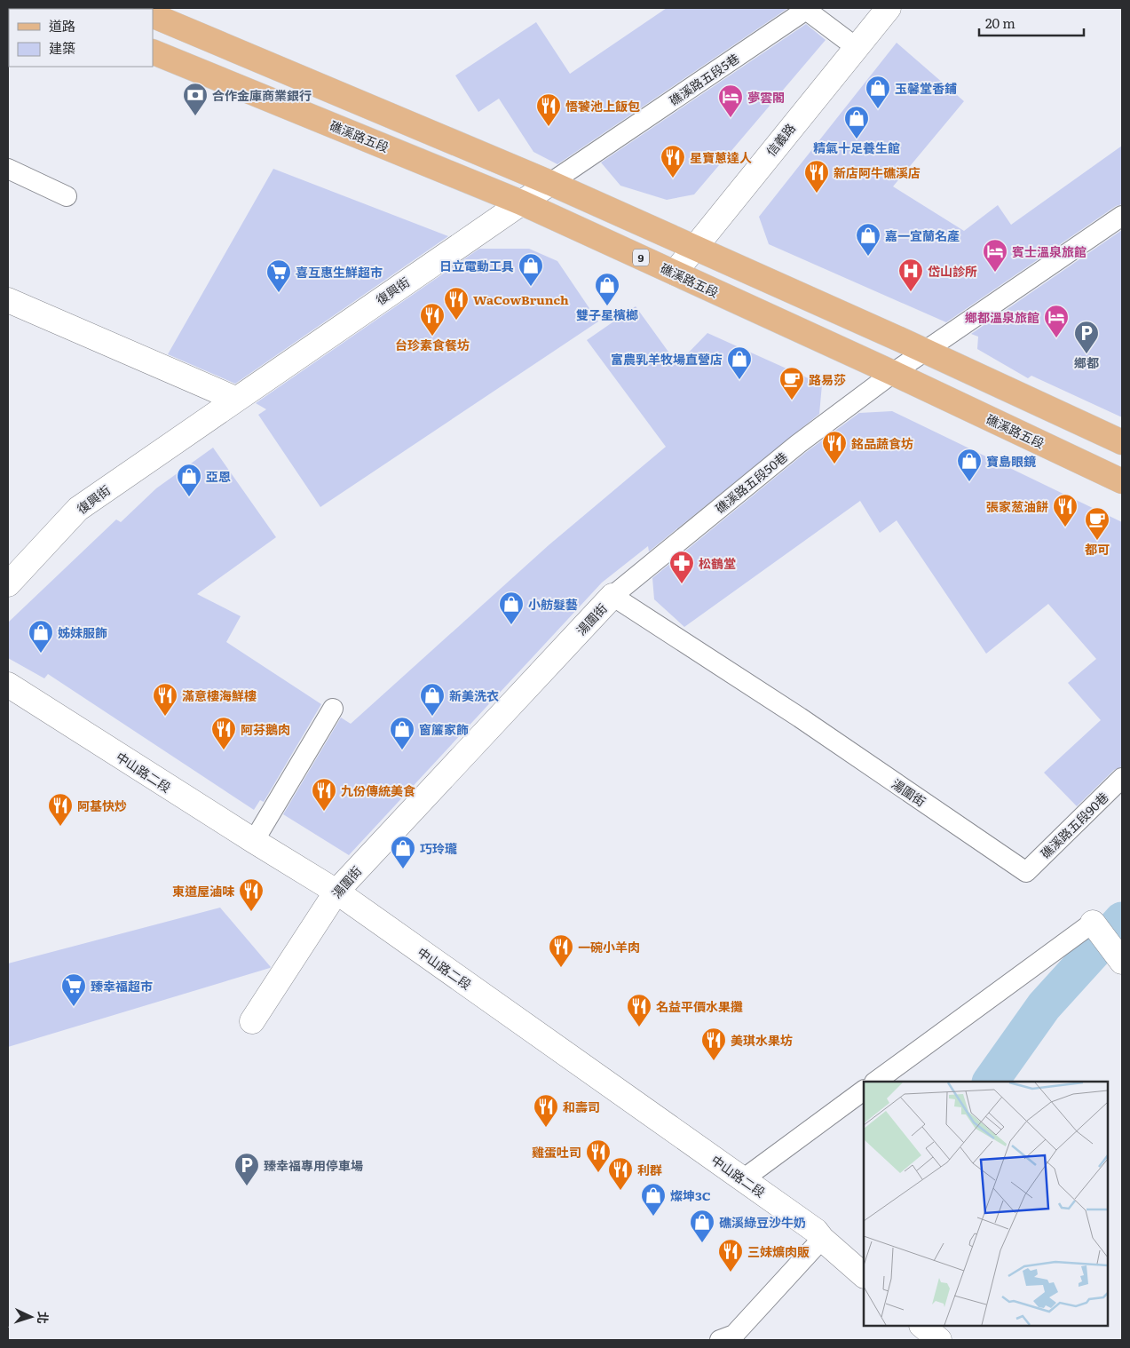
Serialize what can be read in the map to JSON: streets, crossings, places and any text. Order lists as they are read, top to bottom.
{
  "streets": {
    "main road": ["礁溪路五段", "9"],
    "street": [
      "信義路",
      "復興街",
      "湯圍街",
      "中山路二段"
    ],
    "lane": ["礁溪路五段5巷", "礁溪路五段50巷", "礁溪路五段90巷"]
  },
  "crossings": [
    ["礁溪路五段5巷", "信義路"],
    ["礁溪路五段5巷", "復興街"],
    ["礁溪路五段", "信義路"],
    ["礁溪路五段", "復興街"],
    ["礁溪路五段", "礁溪路五段50巷"],
    ["礁溪路五段50巷", "湯圍街"],
    ["湯圍街", "中山路二段"],
    ["湯圍街", "礁溪路五段90巷"]
  ],
  "places": {
    "shop": [
      "玉馨堂香鋪",
      "精氣十足養生館",
      "嘉一宜蘭名產",
      "日立電動工具",
      "雙子星檳榔",
      "富農乳羊牧場直營店",
      "寶島眼鏡",
      "亞恩",
      "小舫髮藝",
      "姊妹服飾",
      "新美洗衣",
      "窗簾家飾",
      "巧玲瓏",
      "燦坤3C",
      "礁溪綠豆沙牛奶"
    ],
    "bank": ["合作金庫商業銀行"],
    "hotel": ["夢雲閣", "賓士溫泉旅館", "鄉都溫泉旅館"],
    "restaurant": [
      "悟饕池上飯包",
      "星寶蔥達人",
      "新店阿牛礁溪店",
      "WaCowBrunch",
      "台珍素食餐坊",
      "銘品蔬食坊",
      "張家葱油餅",
      "滿意樓海鮮樓",
      "阿芬鵝肉",
      "九份傳統美食",
      "阿基快炒",
      "東道屋滷味",
      "一碗小羊肉",
      "名益平價水果攤",
      "美琪水果坊",
      "和壽司",
      "雞蛋吐司",
      "利群",
      "三妹爌肉販"
    ],
    "hospital": ["岱山診所"],
    "supermarket": ["喜互惠生鮮超市", "臻幸福超市"],
    "parking": ["鄉都", "臻幸福專用停車場"],
    "cafe": ["路易莎", "都可"],
    "pharmacy": ["松鶴堂"]
  },
  "legend": ["道路", "建築"],
  "scale_bar": "20 m",
  "north": "right"
}
